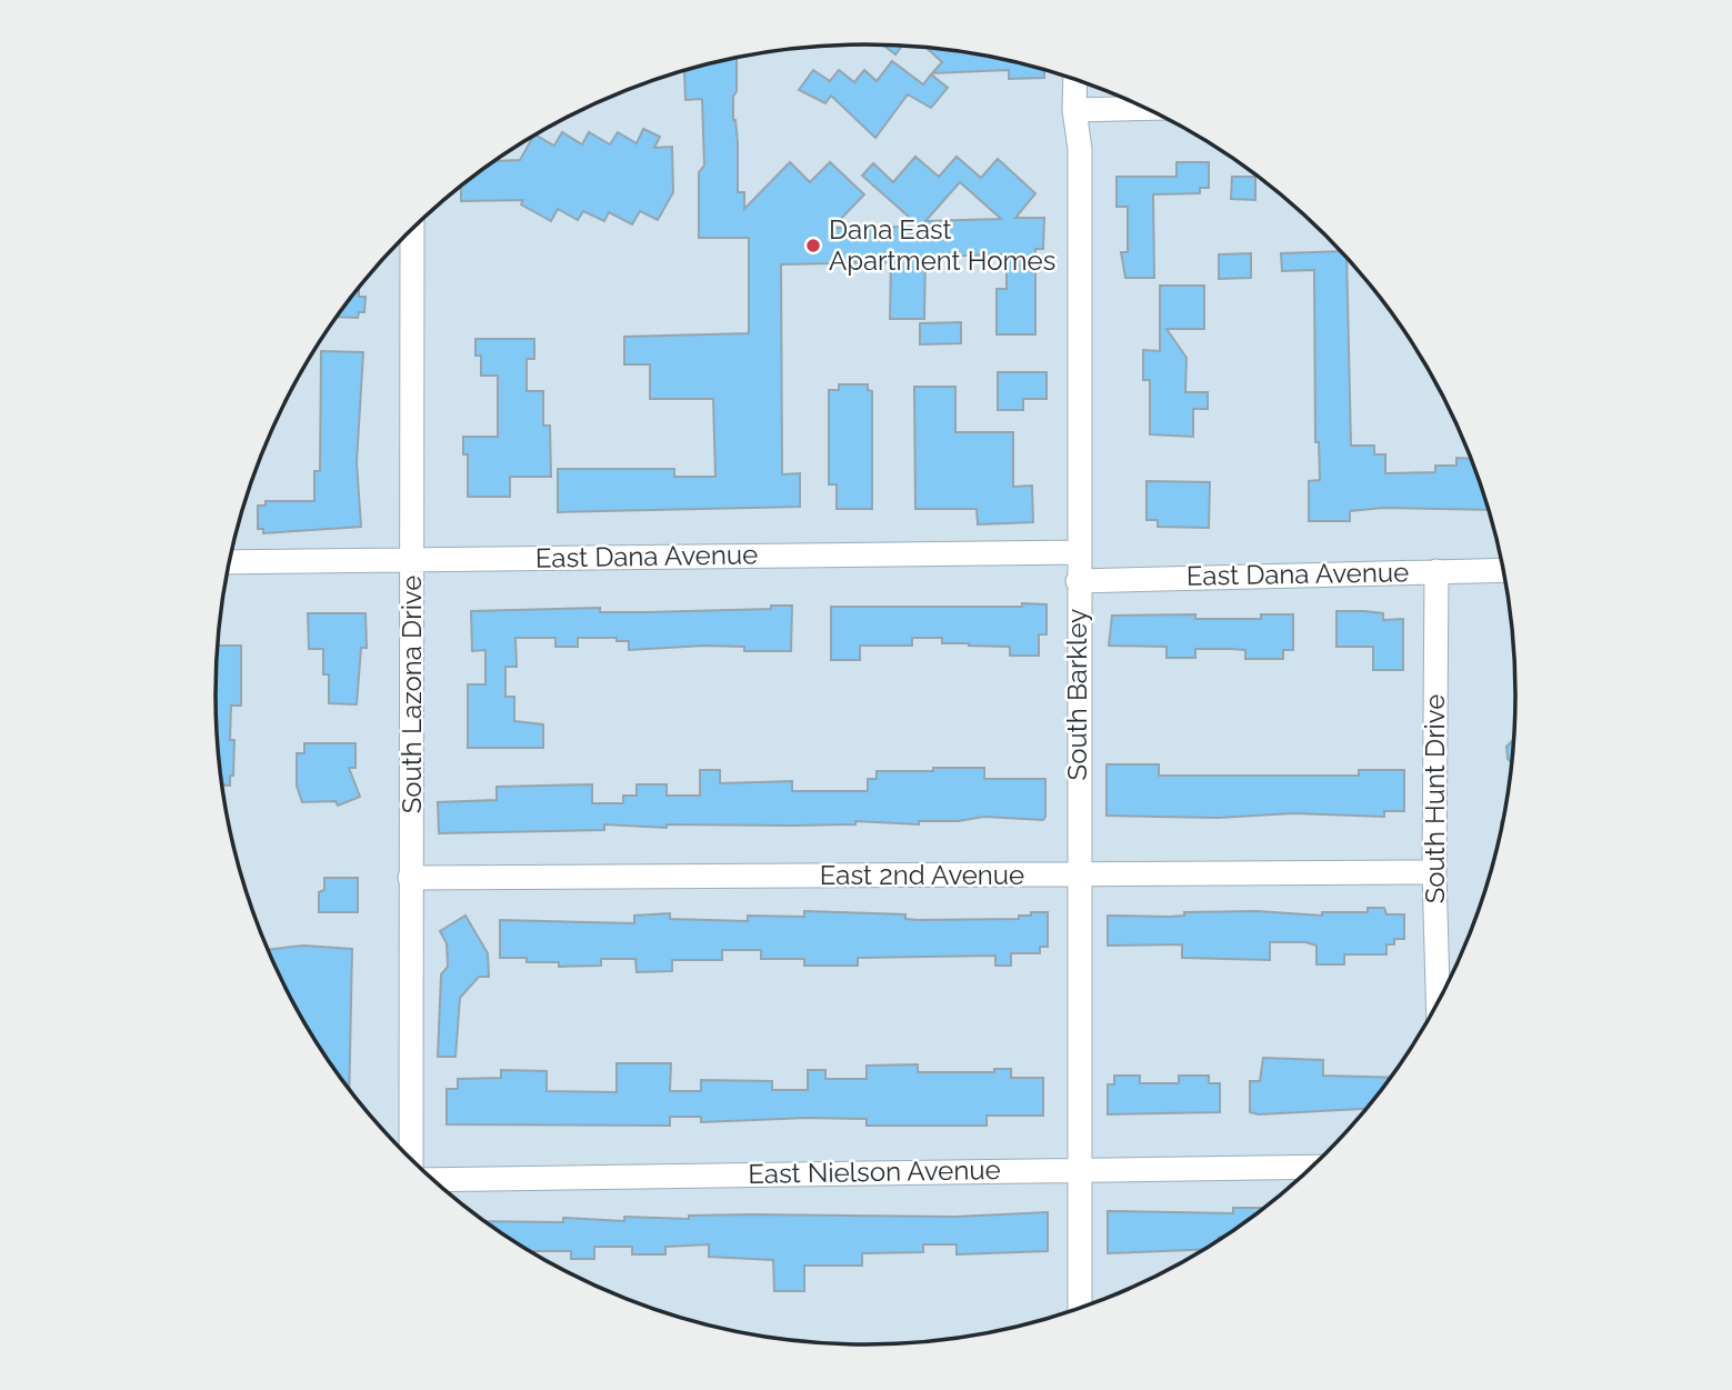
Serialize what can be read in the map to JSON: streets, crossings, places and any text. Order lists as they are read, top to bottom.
{
  "streets": {
    "street": [
      "East Dana Avenue",
      "South Lazona Drive",
      "South Barkley",
      "South Hunt Drive",
      "East 2nd Avenue",
      "East Nielson Avenue"
    ]
  },
  "crossings": [
    ["East Dana Avenue", "South Lazona Drive"],
    ["East Dana Avenue", "South Barkley"],
    ["East Dana Avenue", "South Hunt Drive"],
    ["South Lazona Drive", "East 2nd Avenue"],
    ["South Barkley", "East 2nd Avenue"],
    ["South Barkley", "East Nielson Avenue"],
    ["South Hunt Drive", "East 2nd Avenue"]
  ],
  "places": ["Dana East Apartment Homes"]
}
